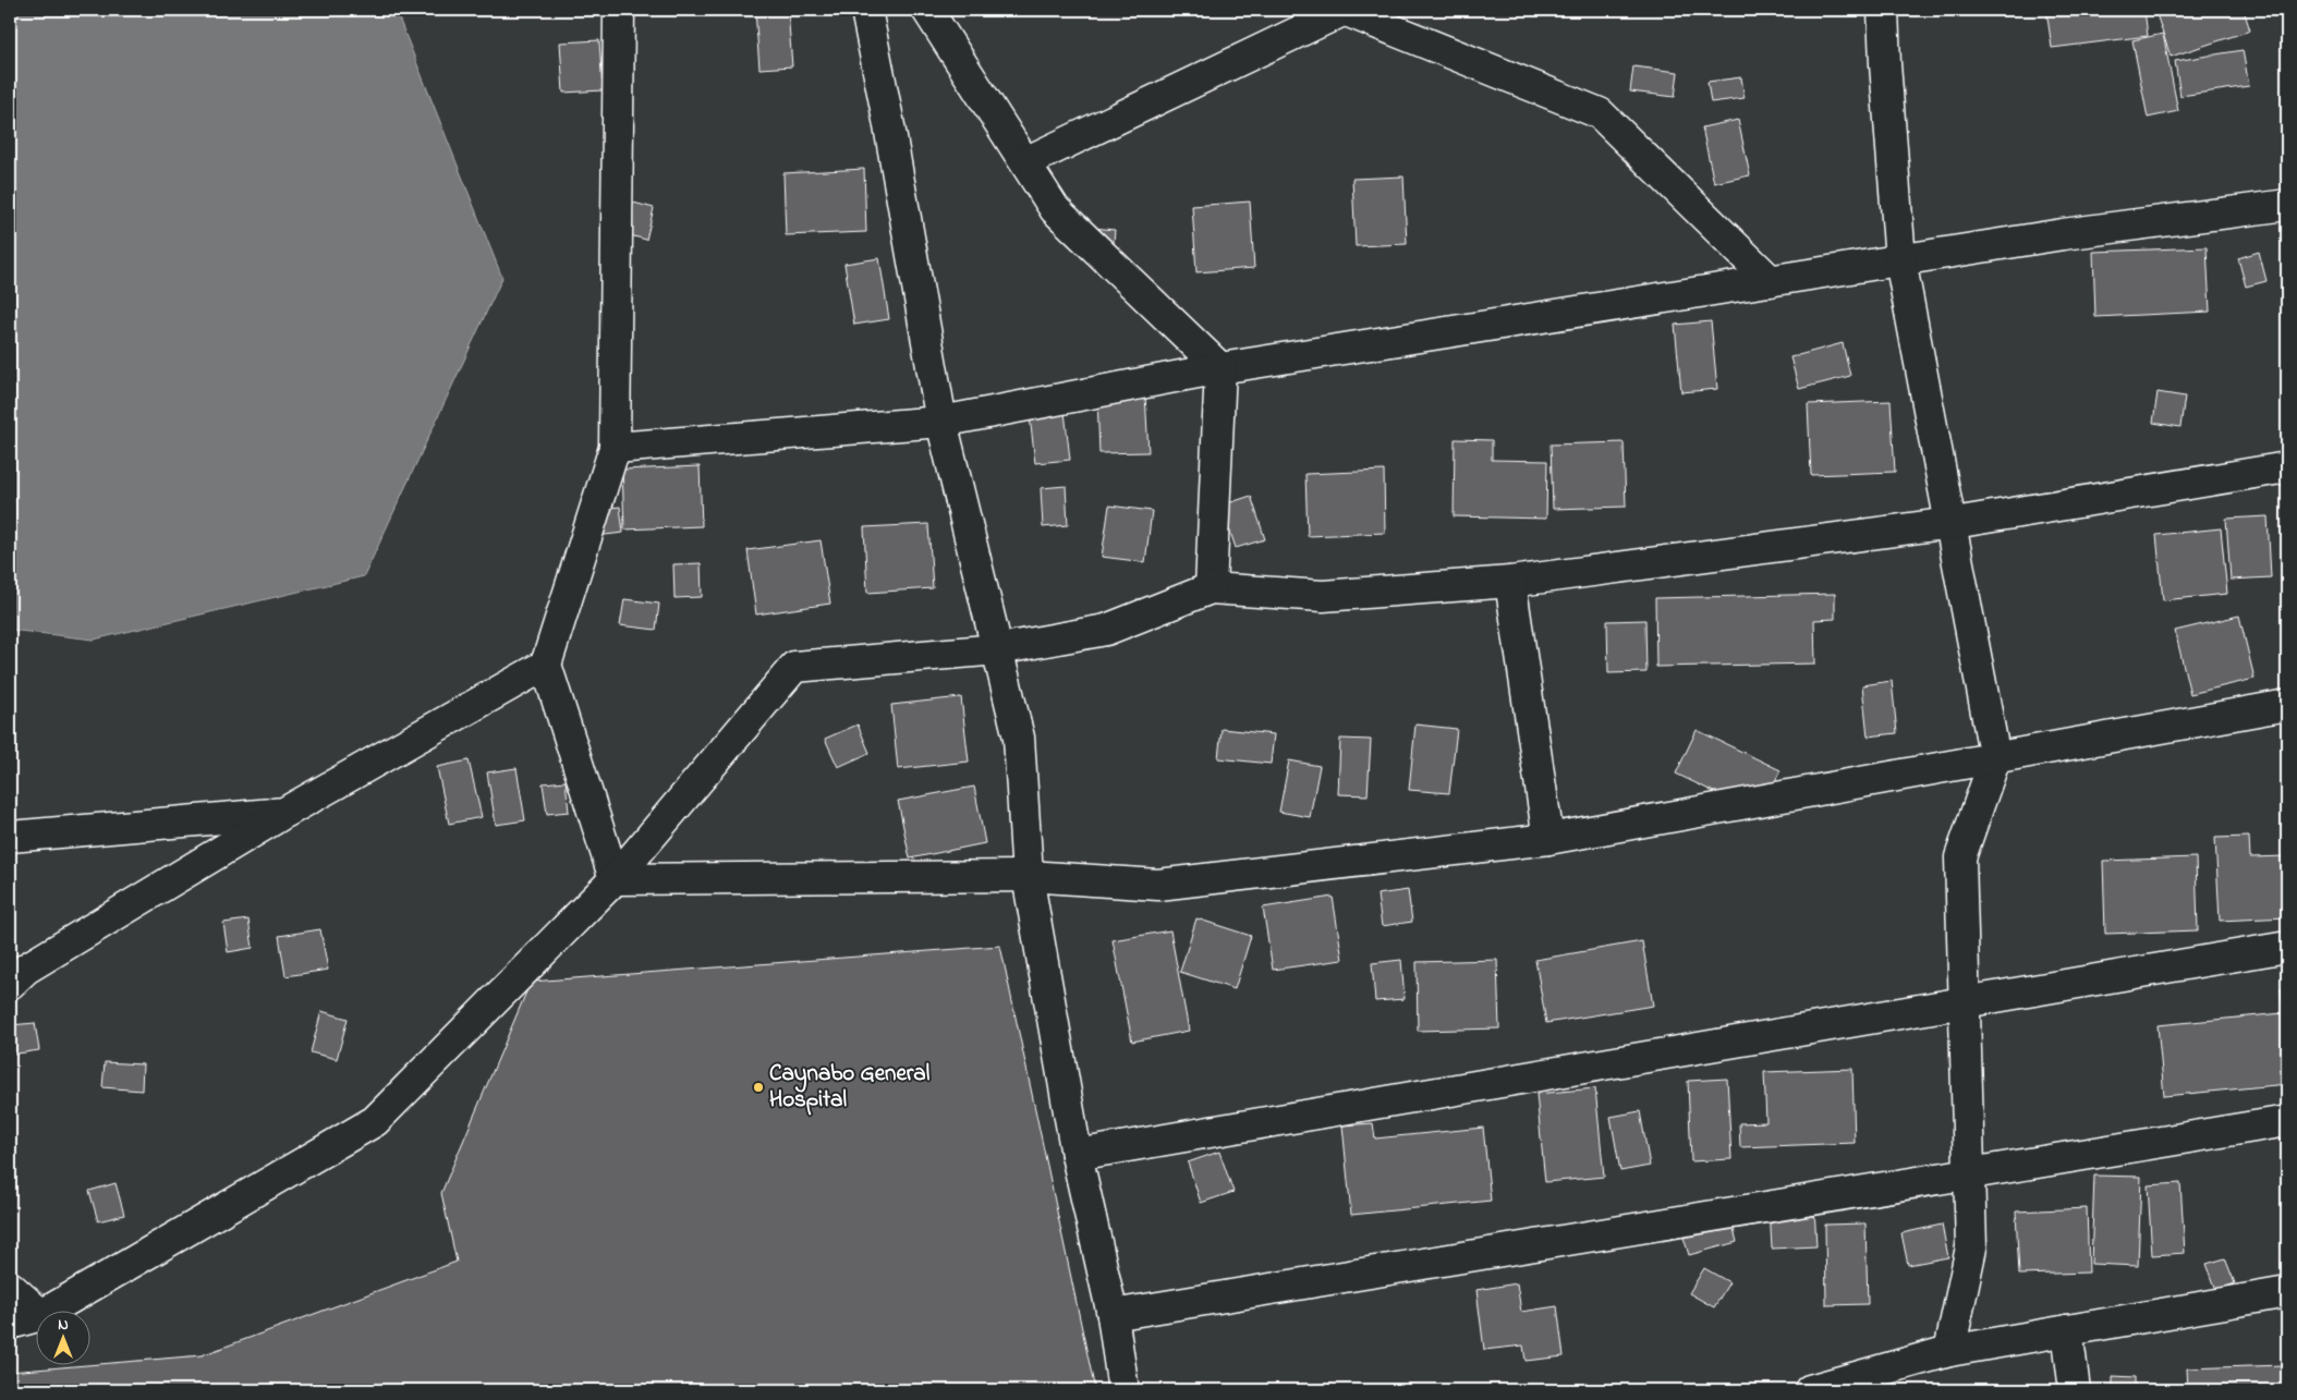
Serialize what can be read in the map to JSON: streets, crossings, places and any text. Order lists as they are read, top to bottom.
{
  "places": ["Caynabo General Hospital"],
  "north": "top"
}
